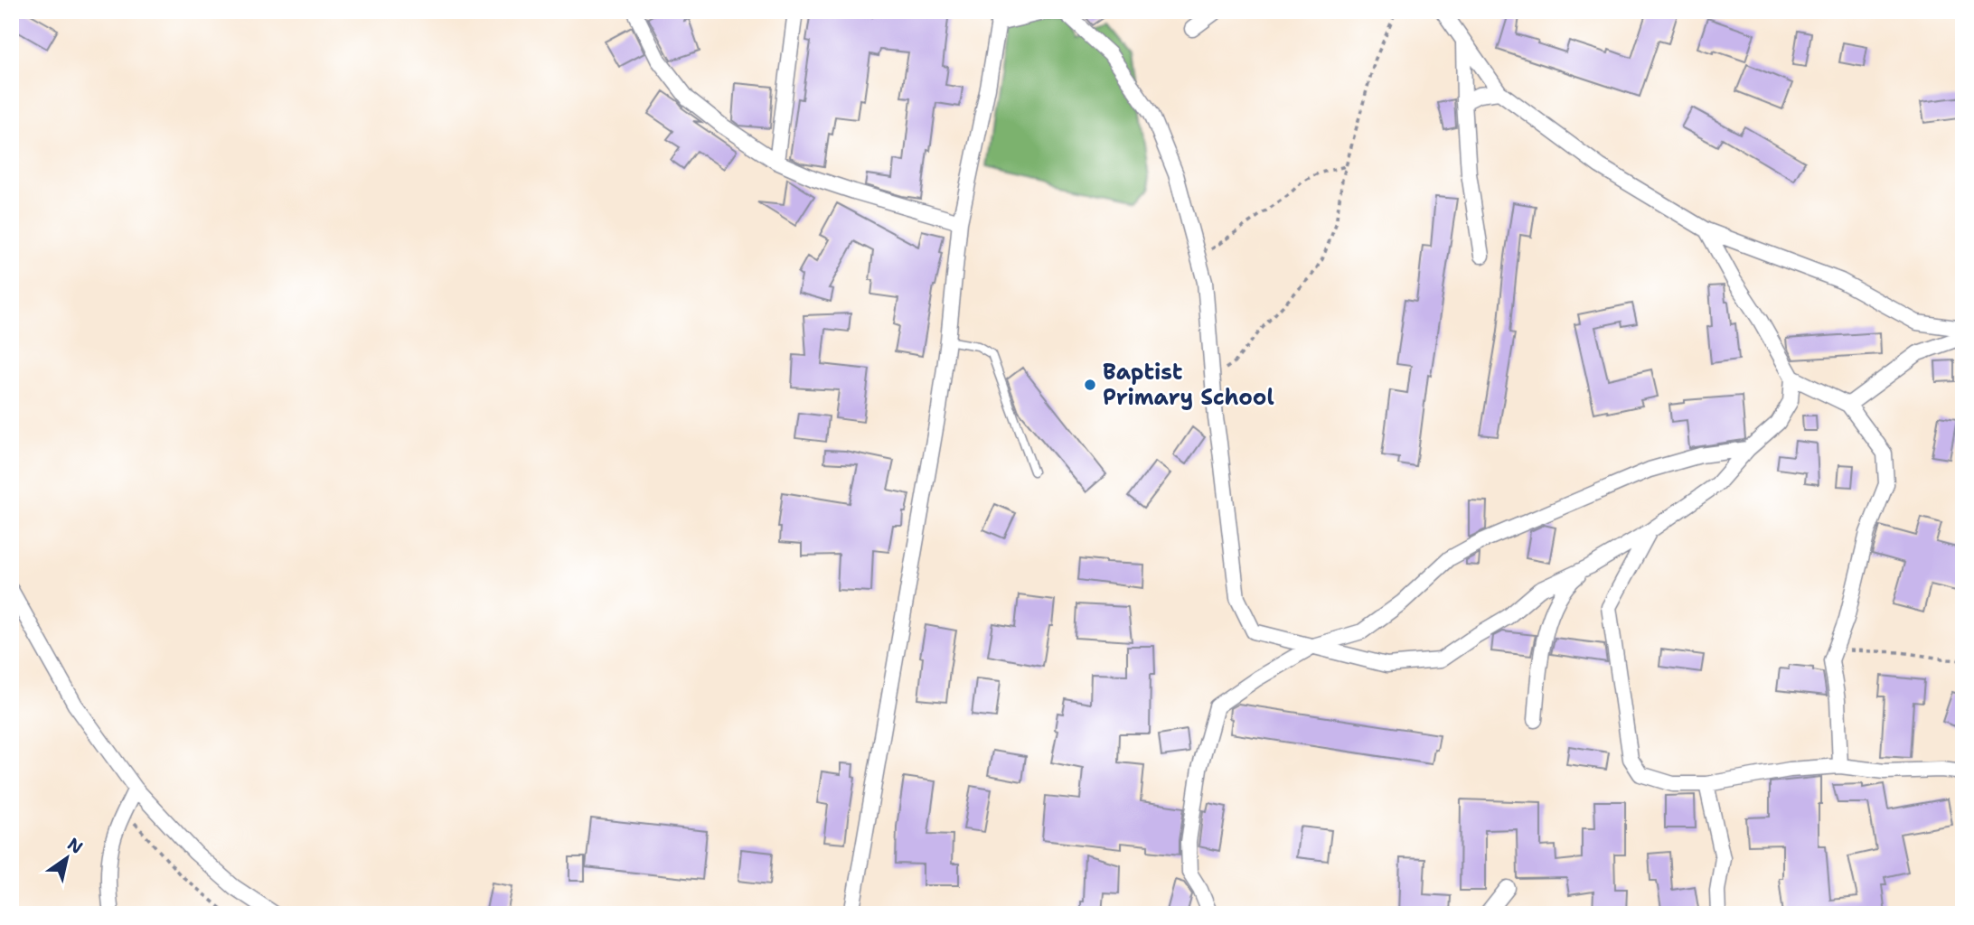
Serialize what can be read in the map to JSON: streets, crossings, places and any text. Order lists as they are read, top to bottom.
{
  "places": ["Baptist Primary School"],
  "north": "top right"
}
